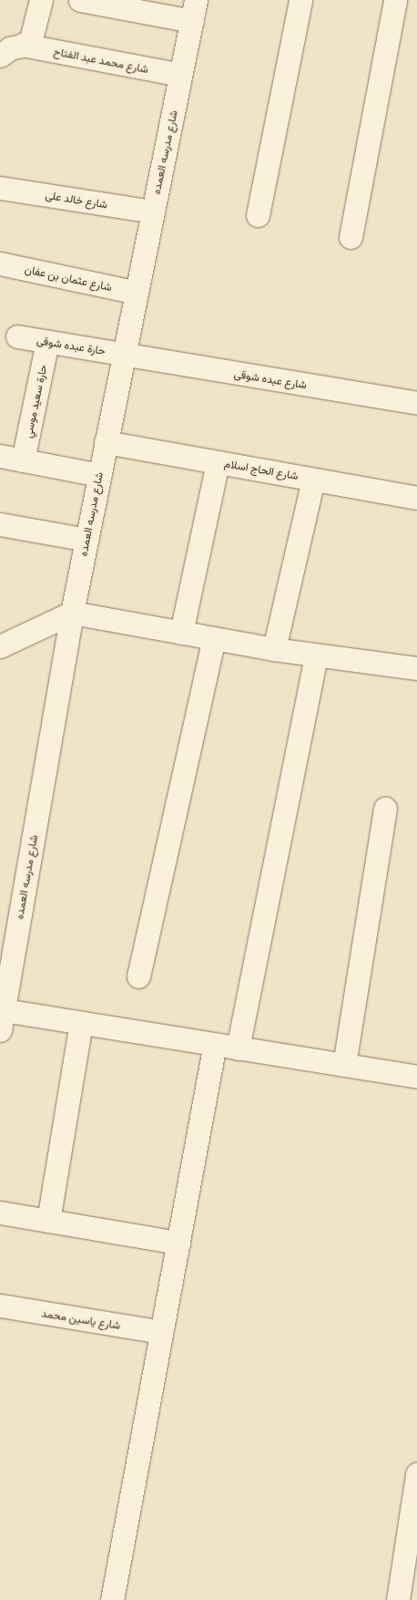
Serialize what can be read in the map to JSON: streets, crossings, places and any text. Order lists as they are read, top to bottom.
{
  "streets": {
    "street": [
      "شارع محمد عبد الفتاح",
      "شارع مدرسه العمده",
      "شارع خالد على",
      "شارع عثمان بن عفان",
      "حارة عبده شوقى",
      "شارع عبده شوقى",
      "حارة سعيد موسي",
      "شارع الحاج اسلام",
      "شارع ياسين محمد"
    ]
  },
  "crossings": [
    ["شارع محمد عبد الفتاح", "شارع مدرسه العمده"],
    ["شارع مدرسه العمده", "شارع خالد على"],
    ["شارع مدرسه العمده", "شارع عثمان بن عفان"],
    ["شارع مدرسه العمده", "حارة عبده شوقى"],
    ["شارع مدرسه العمده", "شارع عبده شوقى"],
    ["شارع مدرسه العمده", "شارع الحاج اسلام"],
    ["حارة عبده شوقى", "شارع عبده شوقى"],
    ["حارة عبده شوقى", "حارة سعيد موسي"]
  ]
}
